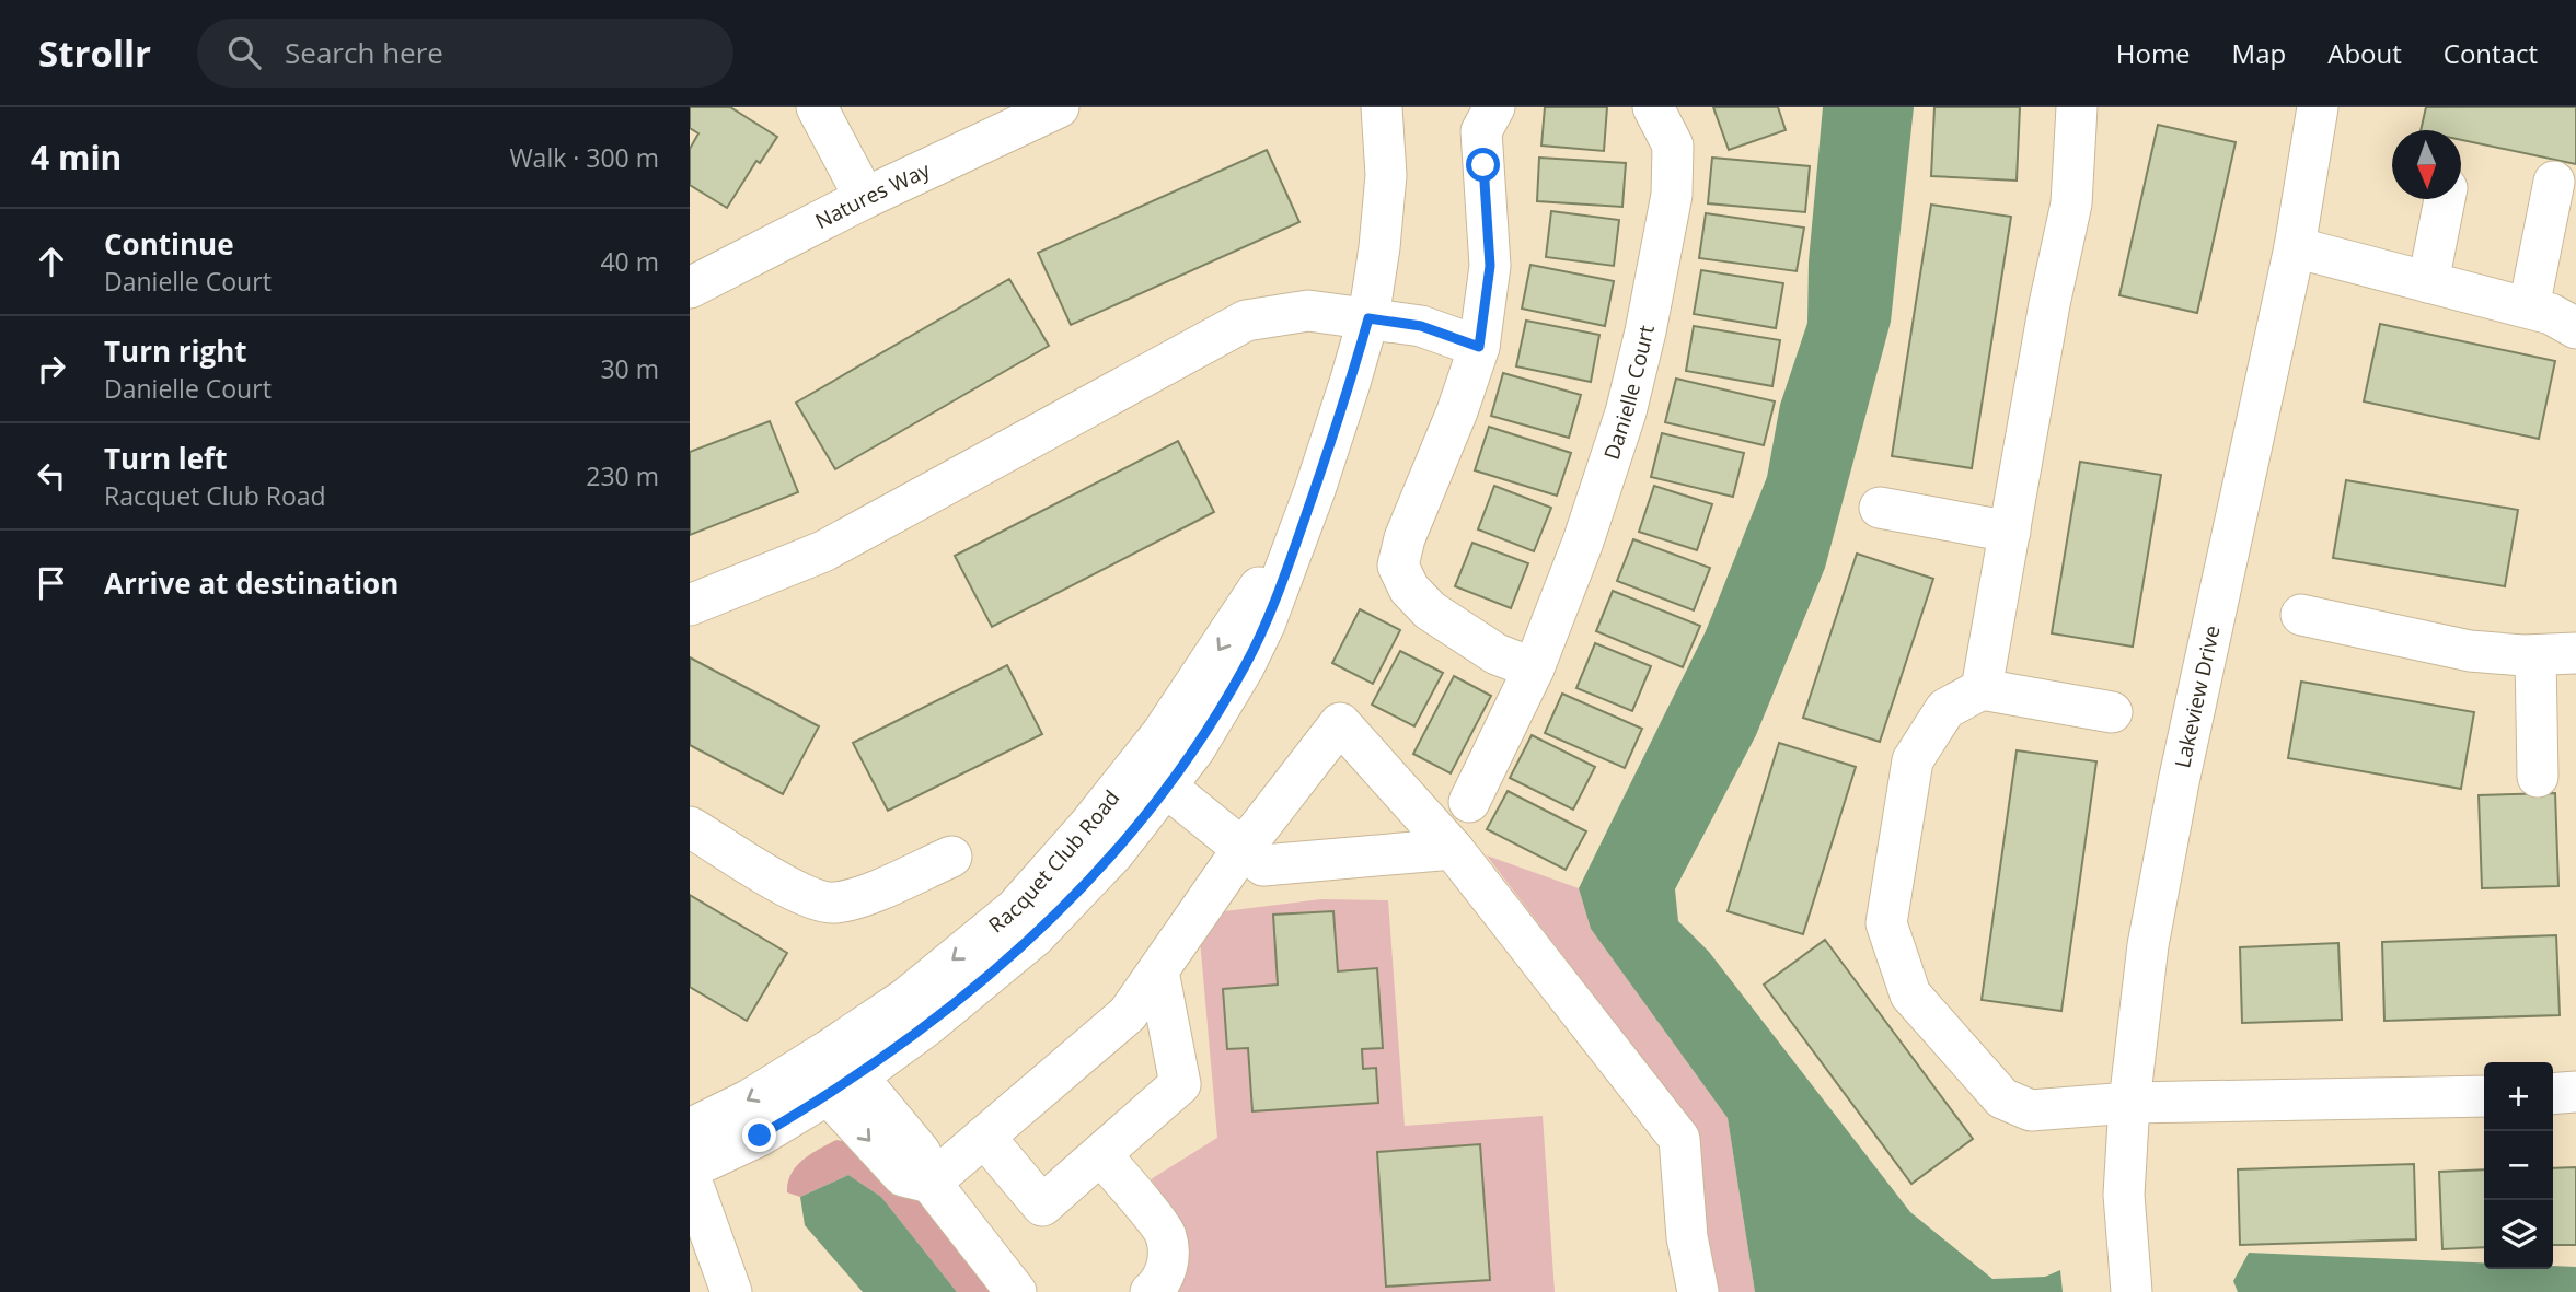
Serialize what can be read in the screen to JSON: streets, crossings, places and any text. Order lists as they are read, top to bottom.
{
  "streets": {
    "street": [
      "Natures Way",
      "Danielle Court",
      "Lakeview Drive",
      "Racquet Club Road"
    ]
  },
  "north": "bottom",
  "page": {
    "header": "Strollr",
    "search": "Search here",
    "nav": [
      "Home",
      "Map",
      "About",
      "Contact"
    ],
    "heading": ["4 min", "Walk · 300 m"],
    "list": [
      ["Continue", "Danielle Court", "40 m"],
      ["Turn right", "Danielle Court", "30 m"],
      ["Turn left", "Racquet Club Road", "230 m"],
      "Arrive at destination"
    ],
    "map_buttons": ["+", "−"]
  }
}
